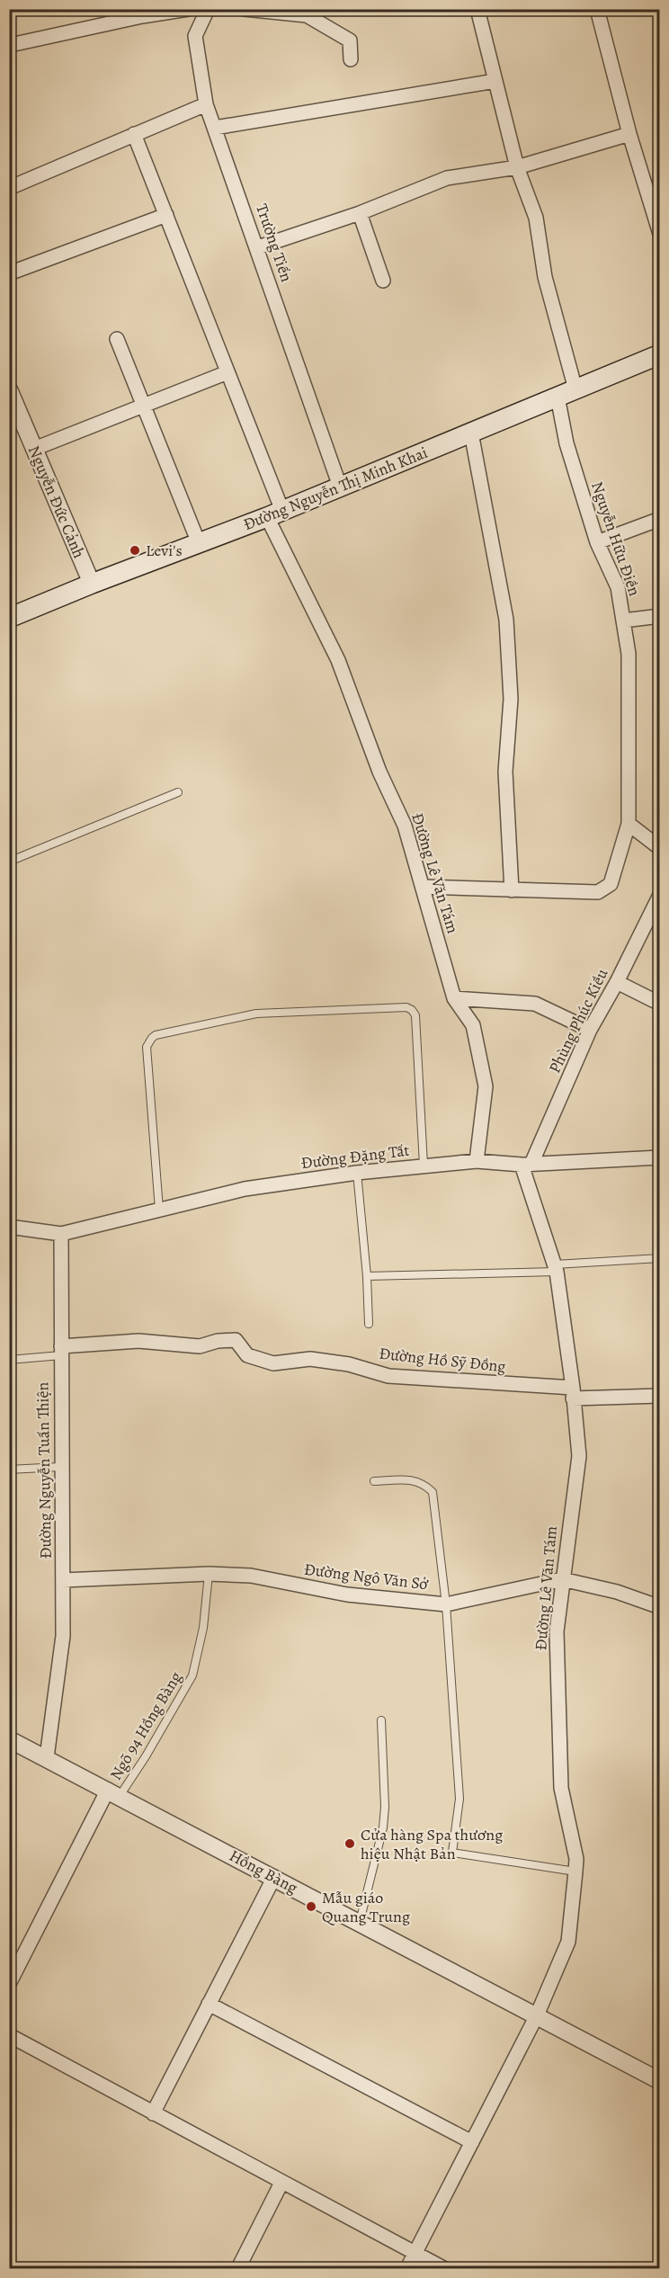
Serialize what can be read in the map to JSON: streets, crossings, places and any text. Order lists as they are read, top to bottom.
{
  "streets": {
    "main road": ["Đường Nguyễn Thị Minh Khai"],
    "street": [
      "Trường Tiến",
      "Nguyễn Đức Cảnh",
      "Nguyễn Hữu Điền",
      "Đường Lê Văn Tám",
      "Phùng Phúc Kiều",
      "Đường Đặng Tất",
      "Đường Hồ Sỹ Đồng",
      "Đường Nguyễn Tuấn Thiện",
      "Đường Ngô Văn Sở",
      "Hồng Bàng"
    ],
    "lane": ["Ngõ 94 Hồng Bàng"]
  },
  "crossings": [
    ["Trường Tiến", "Đường Nguyễn Thị Minh Khai"],
    ["Đường Nguyễn Thị Minh Khai", "Nguyễn Đức Cảnh"],
    ["Đường Nguyễn Thị Minh Khai", "Nguyễn Hữu Điền"],
    ["Đường Nguyễn Thị Minh Khai", "Đường Lê Văn Tám"],
    ["Nguyễn Hữu Điền", "Đường Lê Văn Tám"],
    ["Đường Lê Văn Tám", "Phùng Phúc Kiều"],
    ["Đường Lê Văn Tám", "Đường Đặng Tất"],
    ["Đường Lê Văn Tám", "Đường Hồ Sỹ Đồng"],
    ["Đường Lê Văn Tám", "Đường Ngô Văn Sở"],
    ["Đường Lê Văn Tám", "Hồng Bàng"],
    ["Phùng Phúc Kiều", "Đường Đặng Tất"],
    ["Đường Đặng Tất", "Đường Nguyễn Tuấn Thiện"],
    ["Đường Hồ Sỹ Đồng", "Đường Nguyễn Tuấn Thiện"],
    ["Đường Nguyễn Tuấn Thiện", "Đường Ngô Văn Sở"],
    ["Đường Nguyễn Tuấn Thiện", "Hồng Bàng"],
    ["Đường Ngô Văn Sở", "Ngõ 94 Hồng Bàng"],
    ["Ngõ 94 Hồng Bàng", "Hồng Bàng"]
  ],
  "places": ["Levi's", "Cửa hàng Spa thương hiệu Nhật Bản", "Mẫu giáo Quang Trung"]
}
